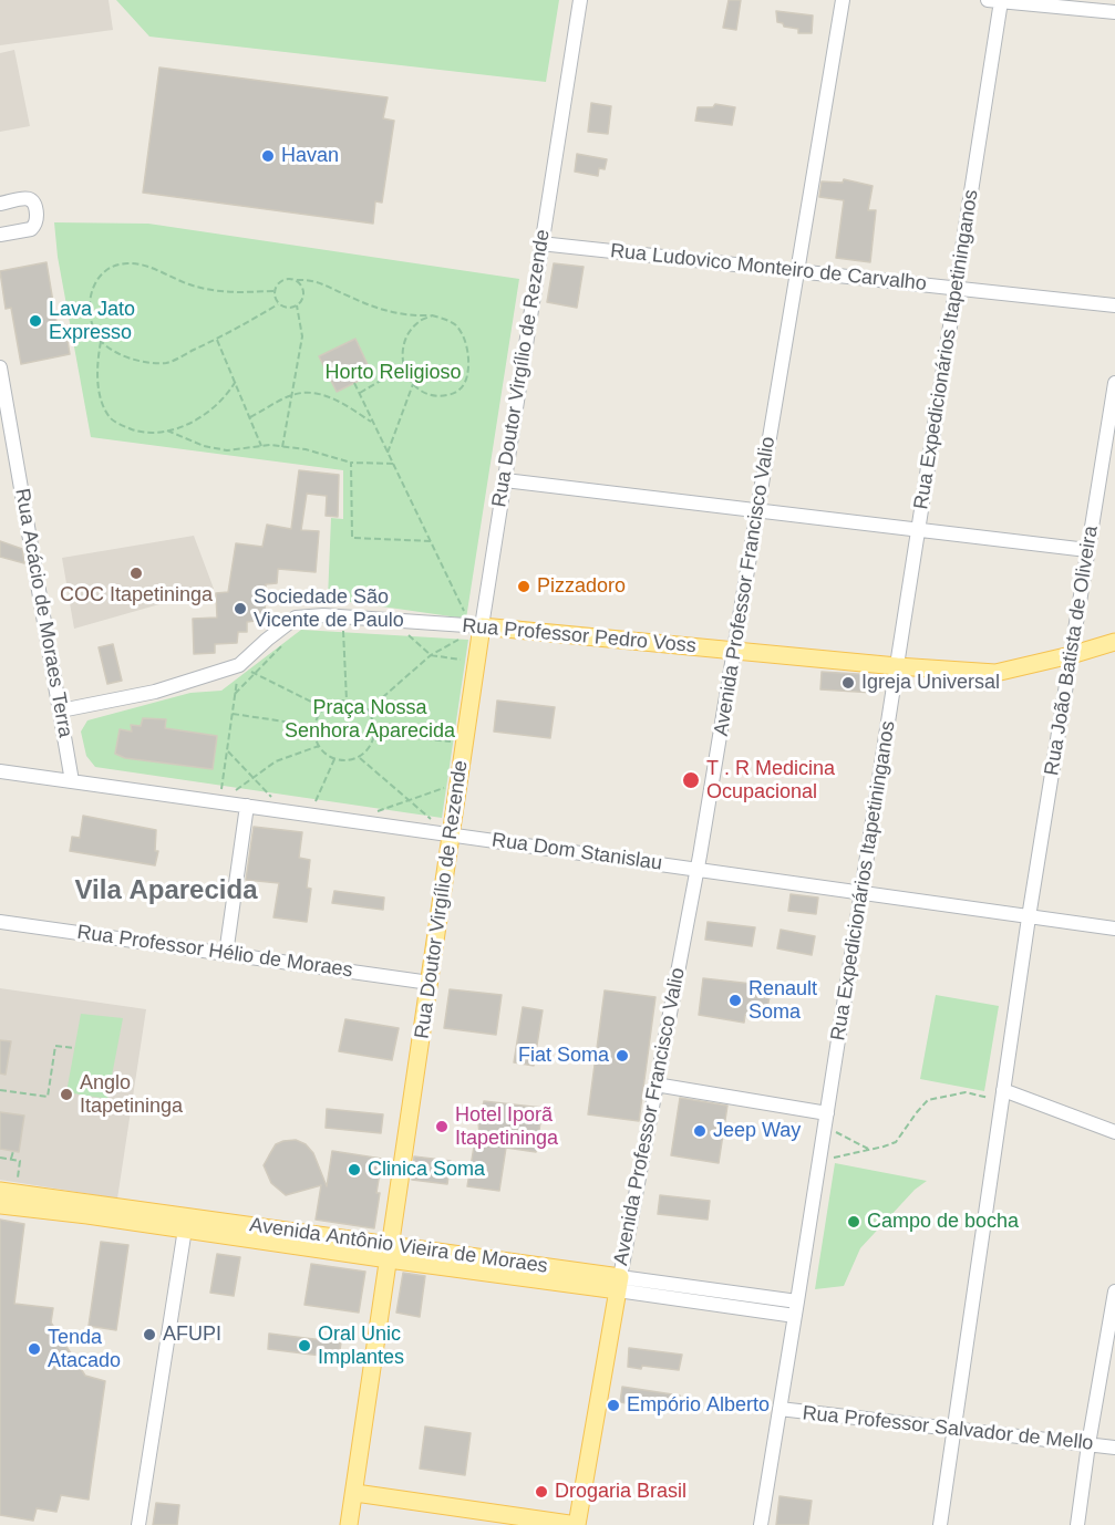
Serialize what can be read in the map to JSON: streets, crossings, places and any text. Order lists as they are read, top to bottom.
{
  "streets": {
    "main road": [
      "Rua Doutor Virgílio de Rezende",
      "Avenida Professor Francisco Valio",
      "Rua Professor Pedro Voss",
      "Avenida Antônio Vieira de Moraes"
    ],
    "street": [
      "Rua Ludovico Monteiro de Carvalho",
      "Rua Expedicionários Itapetininganos",
      "Rua Acácio de Moraes Terra",
      "Rua João Batista de Oliveira",
      "Rua Dom Stanislau",
      "Rua Professor Hélio de Moraes",
      "Rua Professor Salvador de Mello"
    ]
  },
  "crossings": [
    ["Rua Ludovico Monteiro de Carvalho", "Rua Expedicionários Itapetininganos"],
    ["Rua Ludovico Monteiro de Carvalho", "Rua Doutor Virgílio de Rezende"],
    ["Rua Ludovico Monteiro de Carvalho", "Avenida Professor Francisco Valio"],
    ["Rua Expedicionários Itapetininganos", "Rua Professor Pedro Voss"],
    ["Rua Expedicionários Itapetininganos", "Rua Dom Stanislau"],
    ["Rua Expedicionários Itapetininganos", "Avenida Antônio Vieira de Moraes"],
    ["Rua Expedicionários Itapetininganos", "Rua Professor Salvador de Mello"],
    ["Rua Doutor Virgílio de Rezende", "Rua Professor Pedro Voss"],
    ["Rua Doutor Virgílio de Rezende", "Rua Dom Stanislau"],
    ["Rua Doutor Virgílio de Rezende", "Rua Professor Hélio de Moraes"],
    ["Rua Doutor Virgílio de Rezende", "Avenida Antônio Vieira de Moraes"],
    ["Avenida Professor Francisco Valio", "Rua Professor Pedro Voss"],
    ["Avenida Professor Francisco Valio", "Rua Dom Stanislau"],
    ["Avenida Professor Francisco Valio", "Avenida Antônio Vieira de Moraes"],
    ["Rua Acácio de Moraes Terra", "Rua Professor Pedro Voss"],
    ["Rua Acácio de Moraes Terra", "Rua Dom Stanislau"],
    ["Rua Professor Pedro Voss", "Rua João Batista de Oliveira"],
    ["Rua João Batista de Oliveira", "Rua Dom Stanislau"],
    ["Rua João Batista de Oliveira", "Rua Professor Salvador de Mello"]
  ],
  "districts": ["Vila Aparecida"],
  "parks": ["Horto Religioso", "Praça Nossa Senhora Aparecida"],
  "places": [
    "Havan",
    "Lava Jato Expresso",
    "COC Itapetininga",
    "Pizzadoro",
    "Sociedade São Vicente de Paulo",
    "Igreja Universal",
    "T . R Medicina Ocupacional",
    "Renault Soma",
    "Fiat Soma",
    "Anglo Itapetininga",
    "Hotel Iporã Itapetininga",
    "Jeep Way",
    "Clinica Soma",
    "Campo de bocha",
    "AFUPI",
    "Oral Unic Implantes",
    "Tenda Atacado",
    "Empório Alberto",
    "Drogaria Brasil"
  ]
}
